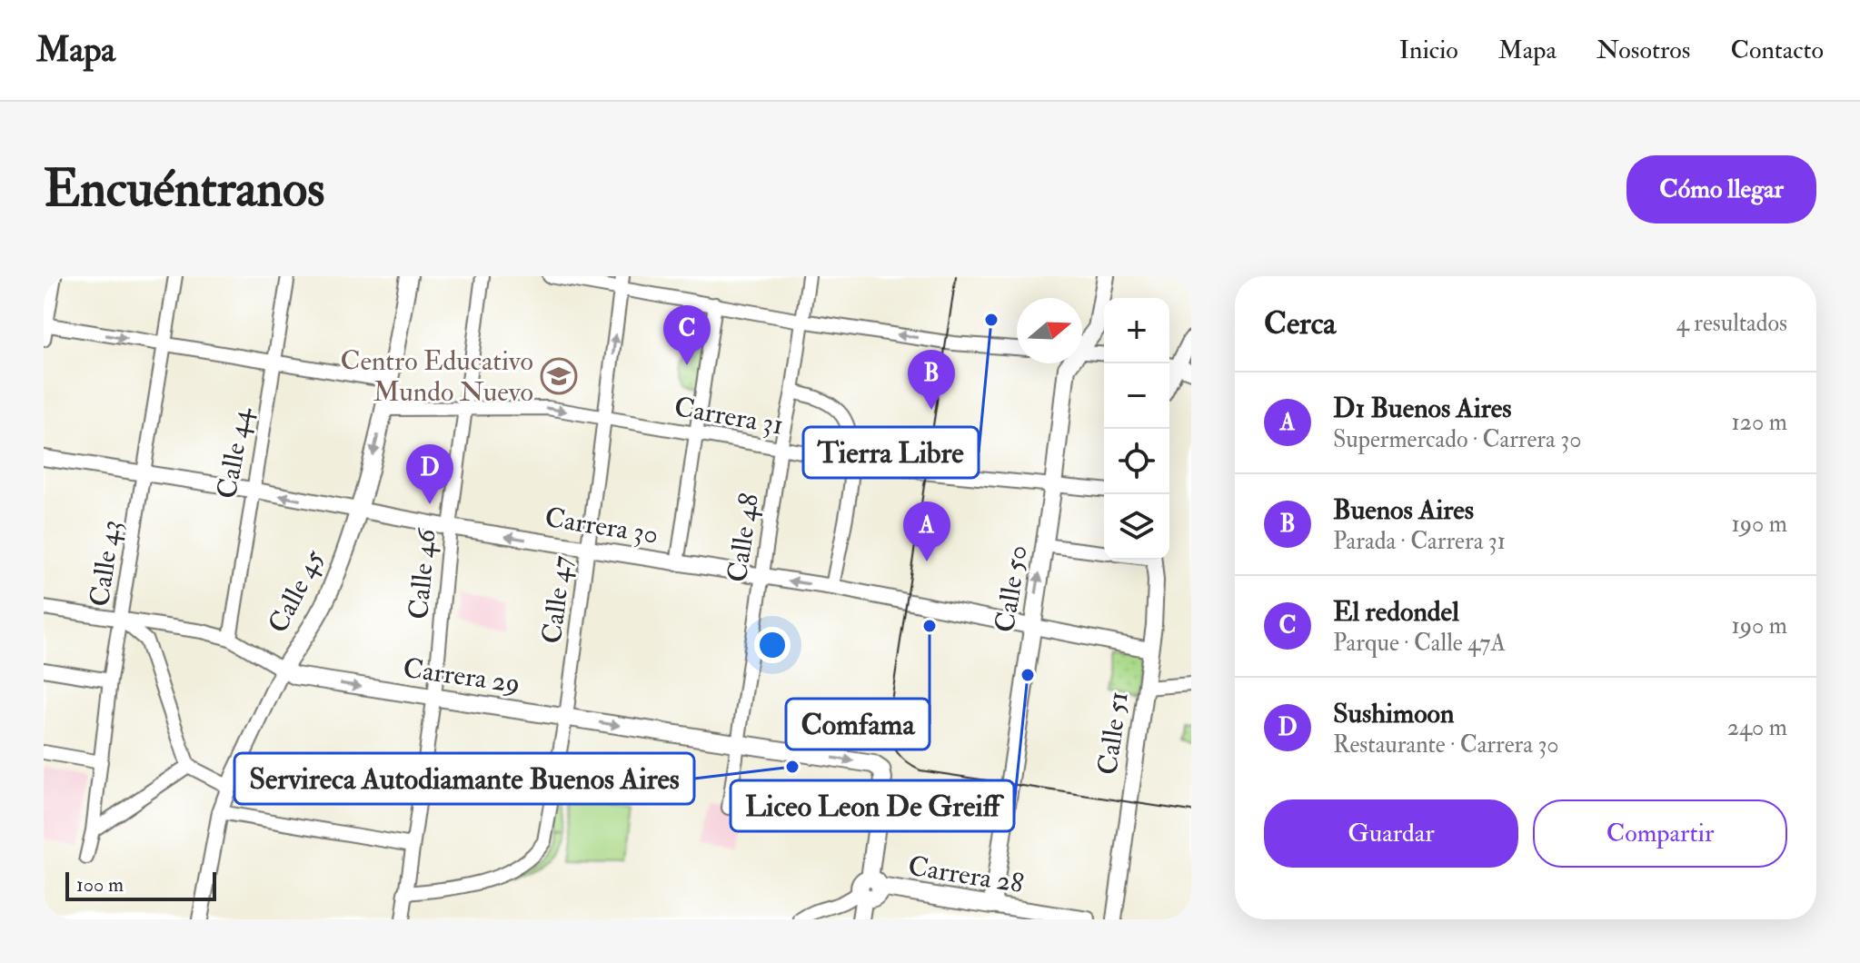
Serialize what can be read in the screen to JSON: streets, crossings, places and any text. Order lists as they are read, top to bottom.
{
  "streets": {
    "main road": [
      "Calle 50",
      "Calle 45",
      "Carrera 29",
      "Carrera 28"
    ],
    "street": [
      "Carrera 31",
      "Calle 44",
      "Carrera 30",
      "Calle 48",
      "Calle 43",
      "Calle 46",
      "Calle 47",
      "Calle 51"
    ]
  },
  "crossings": [
    ["Carrera 31", "Calle 48"],
    ["Carrera 31", "Calle 46"],
    ["Carrera 31", "Calle 50"],
    ["Carrera 31", "Calle 45"],
    ["Carrera 31", "Calle 47"],
    ["Calle 44", "Carrera 30"],
    ["Calle 44", "Carrera 29"],
    ["Carrera 30", "Calle 48"],
    ["Carrera 30", "Calle 43"],
    ["Carrera 30", "Calle 46"],
    ["Carrera 30", "Calle 50"],
    ["Carrera 30", "Calle 45"],
    ["Carrera 30", "Calle 47"],
    ["Carrera 30", "Calle 51"],
    ["Calle 48", "Carrera 29"],
    ["Calle 43", "Carrera 29"],
    ["Calle 46", "Calle 47"],
    ["Calle 46", "Carrera 29"],
    ["Calle 50", "Carrera 28"],
    ["Calle 45", "Carrera 29"],
    ["Calle 47", "Carrera 29"],
    ["Carrera 29", "Carrera 28"]
  ],
  "one_way": ["Carrera 29"],
  "places": {
    "other": [
      "Tierra Libre",
      "Comfama",
      "Liceo Leon De Greiff",
      "Servireca Autodiamante Buenos Aires"
    ],
    "school or university": ["Centro Educativo Mundo Nuevo"]
  },
  "scale_bar": "100 m",
  "north": "right",
  "page": {
    "header": "Mapa",
    "nav": [
      "Inicio",
      "Mapa",
      "Nosotros",
      "Contacto"
    ],
    "buttons": [
      "Cómo llegar",
      ["Guardar", "Compartir"]
    ],
    "title": "Encuéntranos",
    "heading": ["Cerca", "4 resultados"],
    "map_buttons": ["+", "−"],
    "pins": [
      "C",
      "B",
      "D",
      "A"
    ],
    "list": [
      {
        "mark": "A",
        "name": "D1 Buenos Aires",
        "note": "Supermercado · Carrera 30",
        "value": "120 m"
      },
      {
        "mark": "B",
        "name": "Buenos Aires",
        "note": "Parada · Carrera 31",
        "value": "190 m"
      },
      {
        "mark": "C",
        "name": "El redondel",
        "note": "Parque · Calle 47A",
        "value": "190 m"
      },
      {
        "mark": "D",
        "name": "Sushimoon",
        "note": "Restaurante · Carrera 30",
        "value": "240 m"
      }
    ],
    "scale": "100 m"
  }
}
